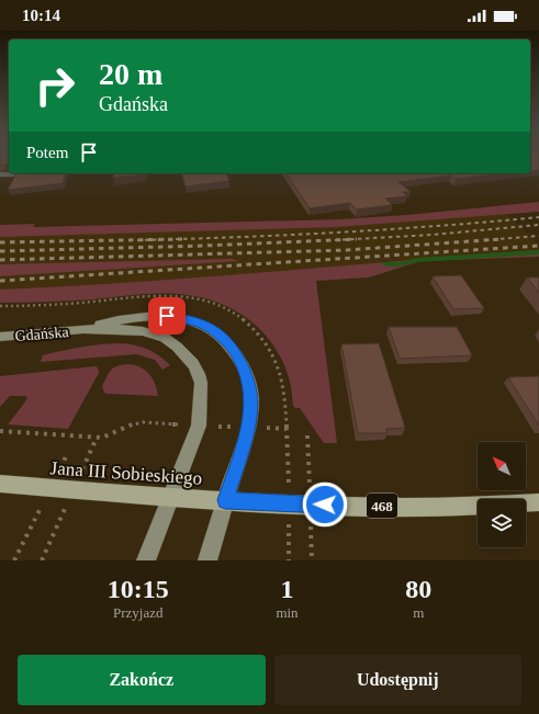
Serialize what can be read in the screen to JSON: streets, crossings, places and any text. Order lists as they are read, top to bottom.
{
  "streets": {
    "main road": ["Gdańska", "Jana III Sobieskiego", "468"]
  },
  "crossings": [
    ["Gdańska", "Jana III Sobieskiego"]
  ],
  "north": "top left",
  "page": {
    "status": "10:14",
    "turn": ["20 m", "Gdańska"],
    "then": "Potem",
    "eta": [
      "10:15",
      "Przyjazd",
      "1",
      "min",
      "80",
      "m"
    ],
    "buttons": ["Zakończ", "Udostępnij"]
  }
}
